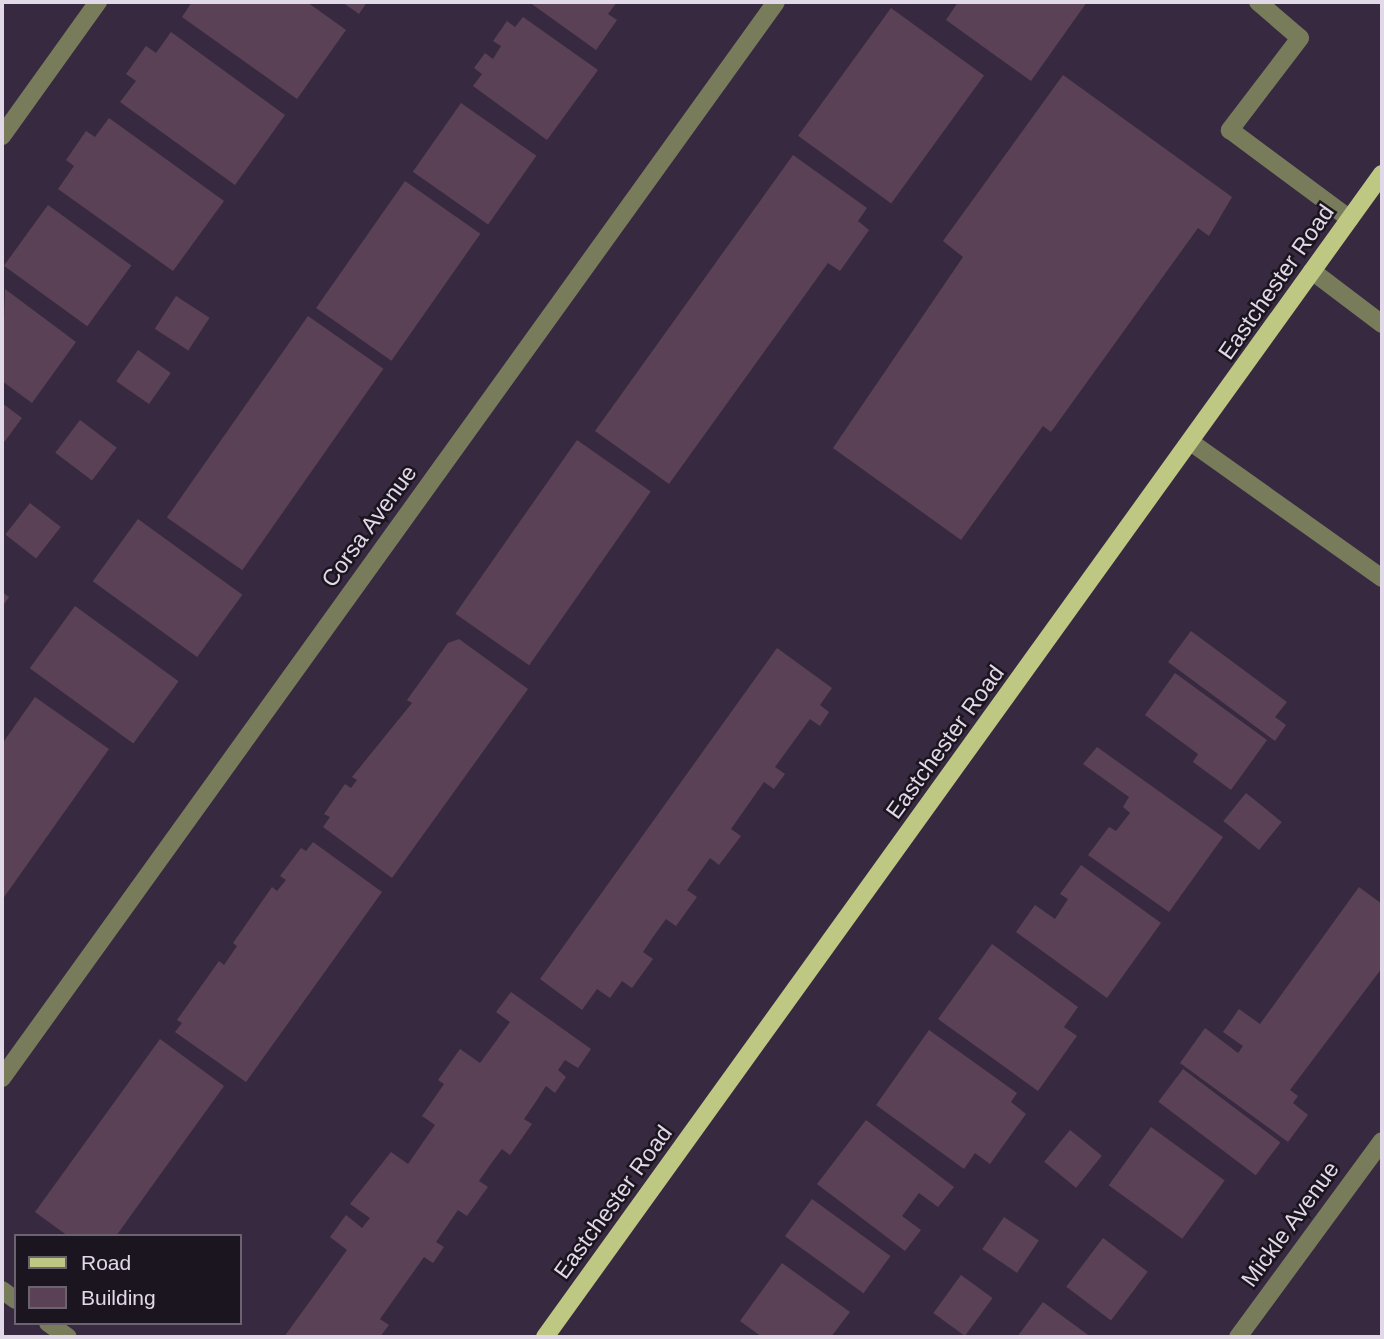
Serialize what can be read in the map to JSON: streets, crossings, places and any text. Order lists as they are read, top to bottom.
{
  "streets": {
    "main road": ["Eastchester Road"],
    "street": ["Corsa Avenue", "Mickle Avenue"]
  },
  "legend": ["Road", "Building"]
}
